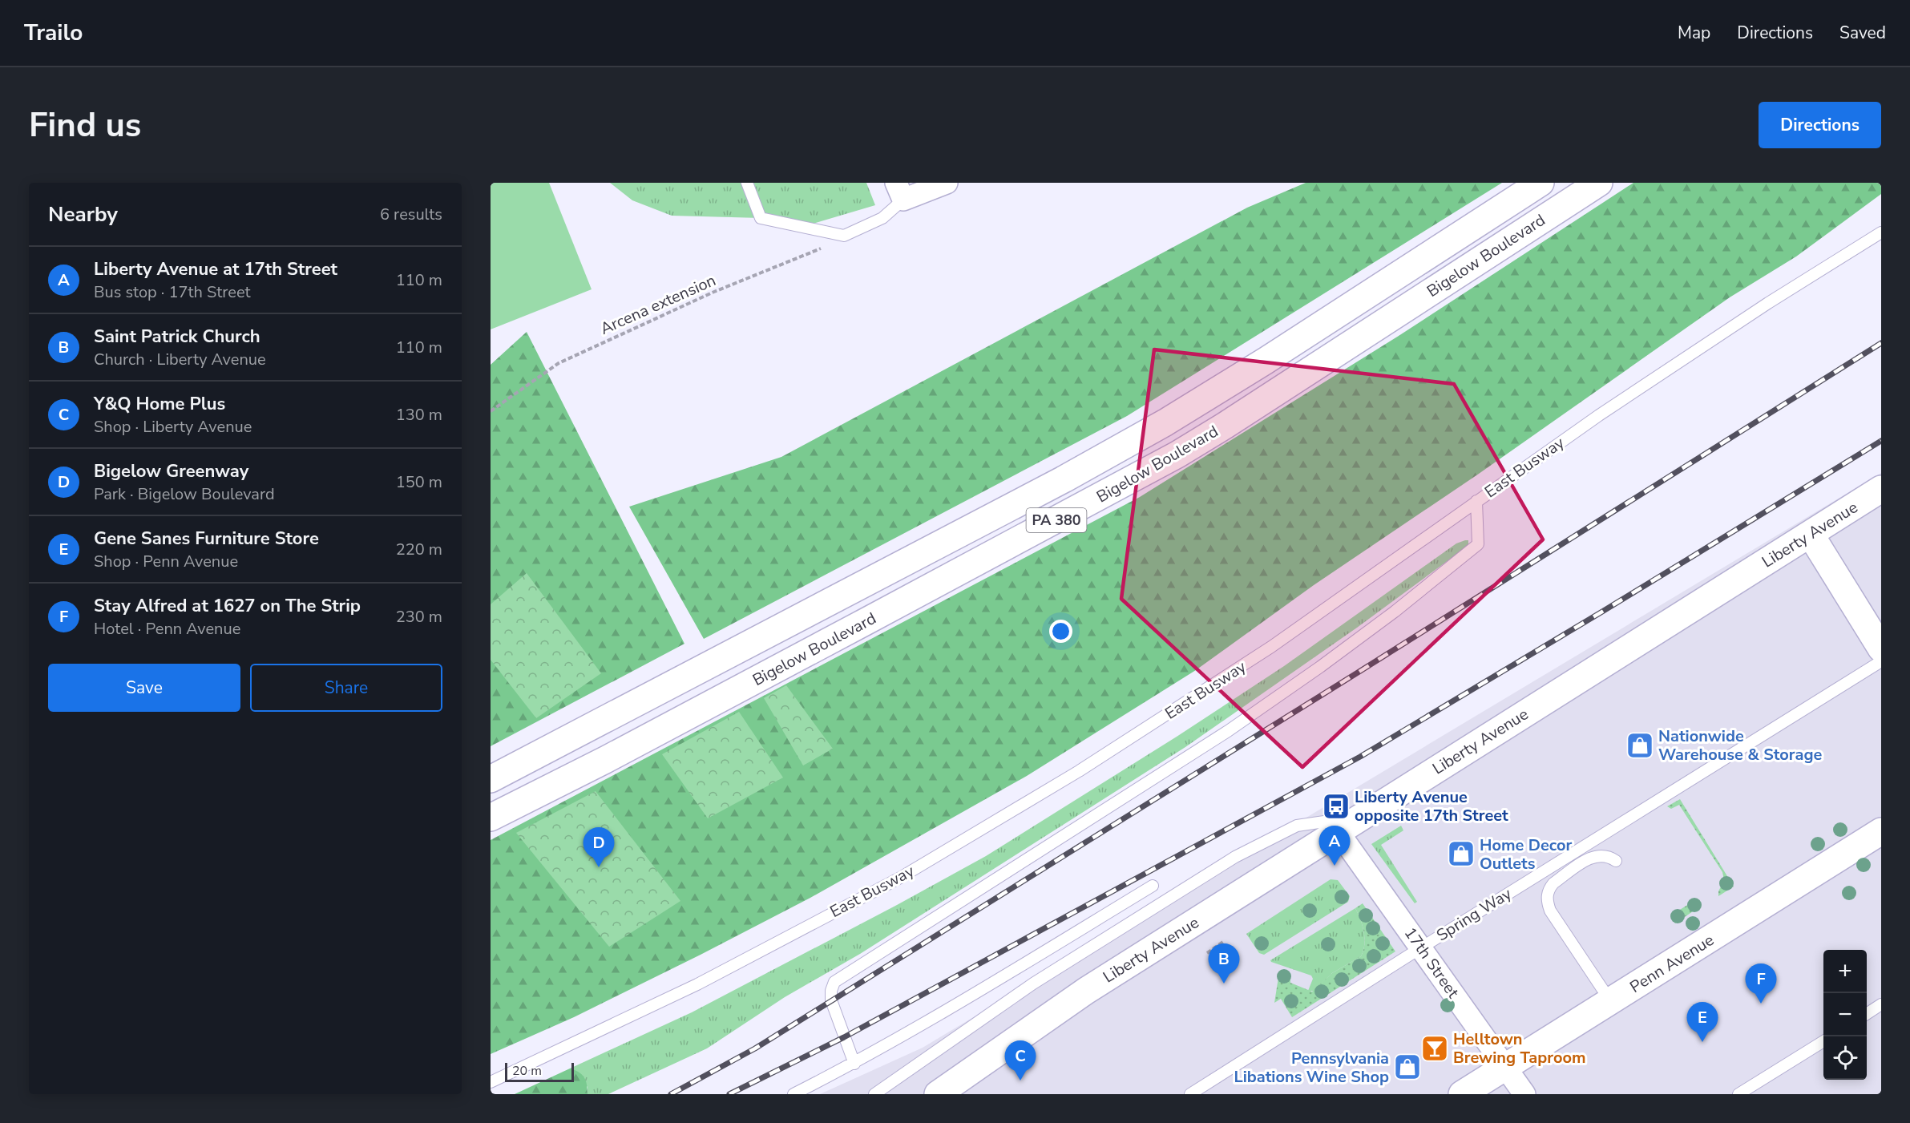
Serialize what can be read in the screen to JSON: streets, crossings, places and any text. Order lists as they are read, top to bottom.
{
  "streets": {
    "main road": [
      "Bigelow Boulevard",
      "PA 380",
      "Liberty Avenue",
      "Penn Avenue"
    ],
    "street": ["17th Street"],
    "lane": ["East Busway", "Spring Way"],
    "path": ["Arcena extension"]
  },
  "crossings": [
    ["Liberty Avenue", "17th Street"],
    ["Spring Way", "17th Street"],
    ["17th Street", "Penn Avenue"]
  ],
  "places": {
    "shop": ["Nationwide Warehouse & Storage", "Home Decor Outlets", "Pennsylvania Libations Wine Shop"],
    "bus stop": ["Liberty Avenue opposite 17th Street"],
    "bar": ["Helltown Brewing Taproom"]
  },
  "scale_bar": "20 m",
  "page": {
    "header": "Trailo",
    "nav": ["Map", "Directions", "Saved"],
    "buttons": [
      "Directions",
      ["Save", "Share"]
    ],
    "title": "Find us",
    "heading": ["Nearby", "6 results"],
    "list": [
      {
        "mark": "A",
        "name": "Liberty Avenue at 17th Street",
        "note": "Bus stop · 17th Street",
        "value": "110 m"
      },
      {
        "mark": "B",
        "name": "Saint Patrick Church",
        "note": "Church · Liberty Avenue",
        "value": "110 m"
      },
      {
        "mark": "C",
        "name": "Y&Q Home Plus",
        "note": "Shop · Liberty Avenue",
        "value": "130 m"
      },
      {
        "mark": "D",
        "name": "Bigelow Greenway",
        "note": "Park · Bigelow Boulevard",
        "value": "150 m"
      },
      {
        "mark": "E",
        "name": "Gene Sanes Furniture Store",
        "note": "Shop · Penn Avenue",
        "value": "220 m"
      },
      {
        "mark": "F",
        "name": "Stay Alfred at 1627 on The Strip",
        "note": "Hotel · Penn Avenue",
        "value": "230 m"
      }
    ],
    "pins": [
      "A",
      "D",
      "B",
      "F",
      "E",
      "C"
    ],
    "map_buttons": ["+", "−"],
    "scale": "20 m"
  }
}
